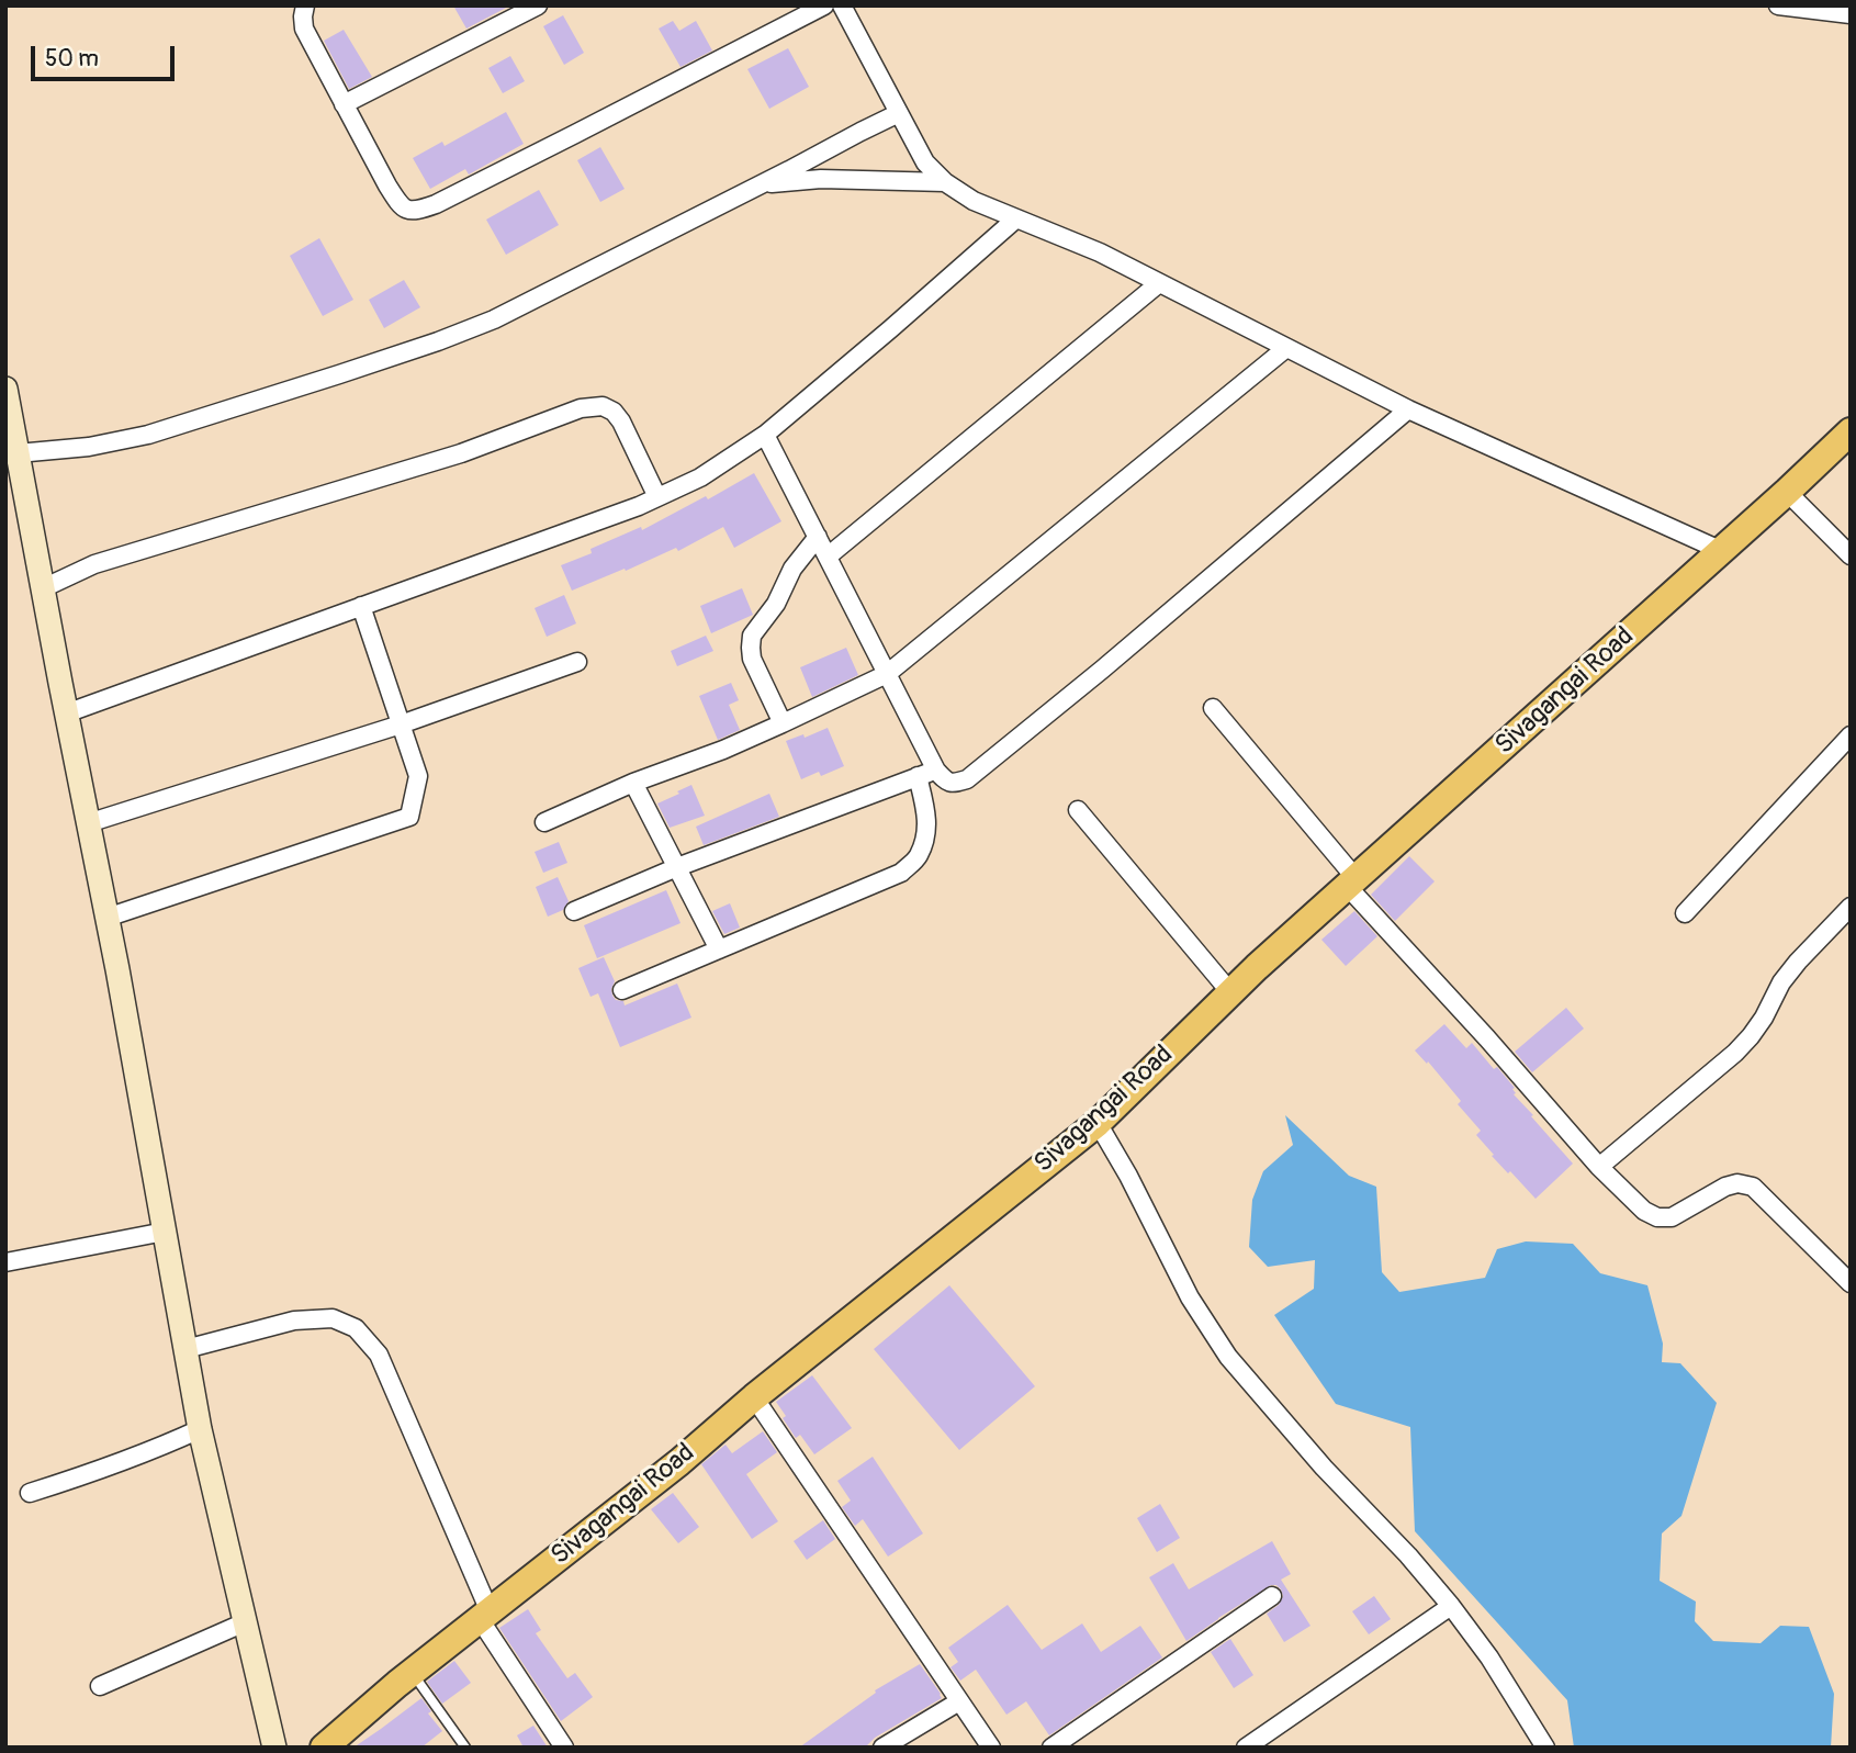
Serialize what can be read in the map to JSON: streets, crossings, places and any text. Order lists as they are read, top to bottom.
{
  "streets": {
    "main road": ["Sivagangai Road"]
  },
  "scale_bar": "50 m"
}
